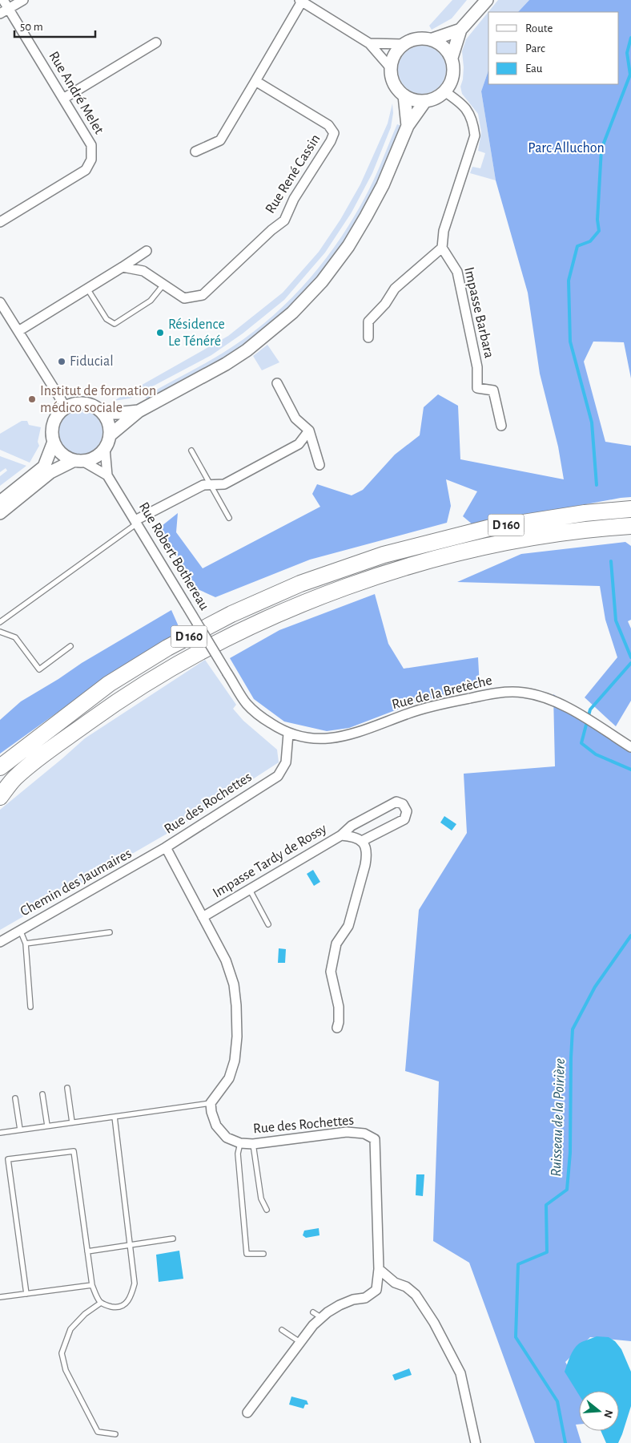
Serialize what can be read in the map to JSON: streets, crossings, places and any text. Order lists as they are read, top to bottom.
{
  "streets": {
    "highway": ["D 160"],
    "street": [
      "Rue André Melet",
      "Rue René Cassin",
      "Impasse Barbara",
      "Rue Robert Bothereau",
      "Rue de la Bretèche",
      "Rue des Rochettes",
      "Impasse Tardy de Rossy",
      "Chemin des Jaumaires"
    ]
  },
  "crossings": [
    ["Rue Robert Bothereau", "Rue de la Bretèche"],
    ["Rue de la Bretèche", "Rue des Rochettes"],
    ["Rue des Rochettes", "Impasse Tardy de Rossy"],
    ["Rue des Rochettes", "Chemin des Jaumaires"]
  ],
  "water": ["Ruisseau de la Poirière"],
  "parks": ["Parc Alluchon"],
  "places": ["Résidence Le Ténéré", "Fiducial", "Institut de formation médico sociale"],
  "legend": ["Route", "Parc", "Eau"],
  "scale_bar": "50 m",
  "north": "right"
}
